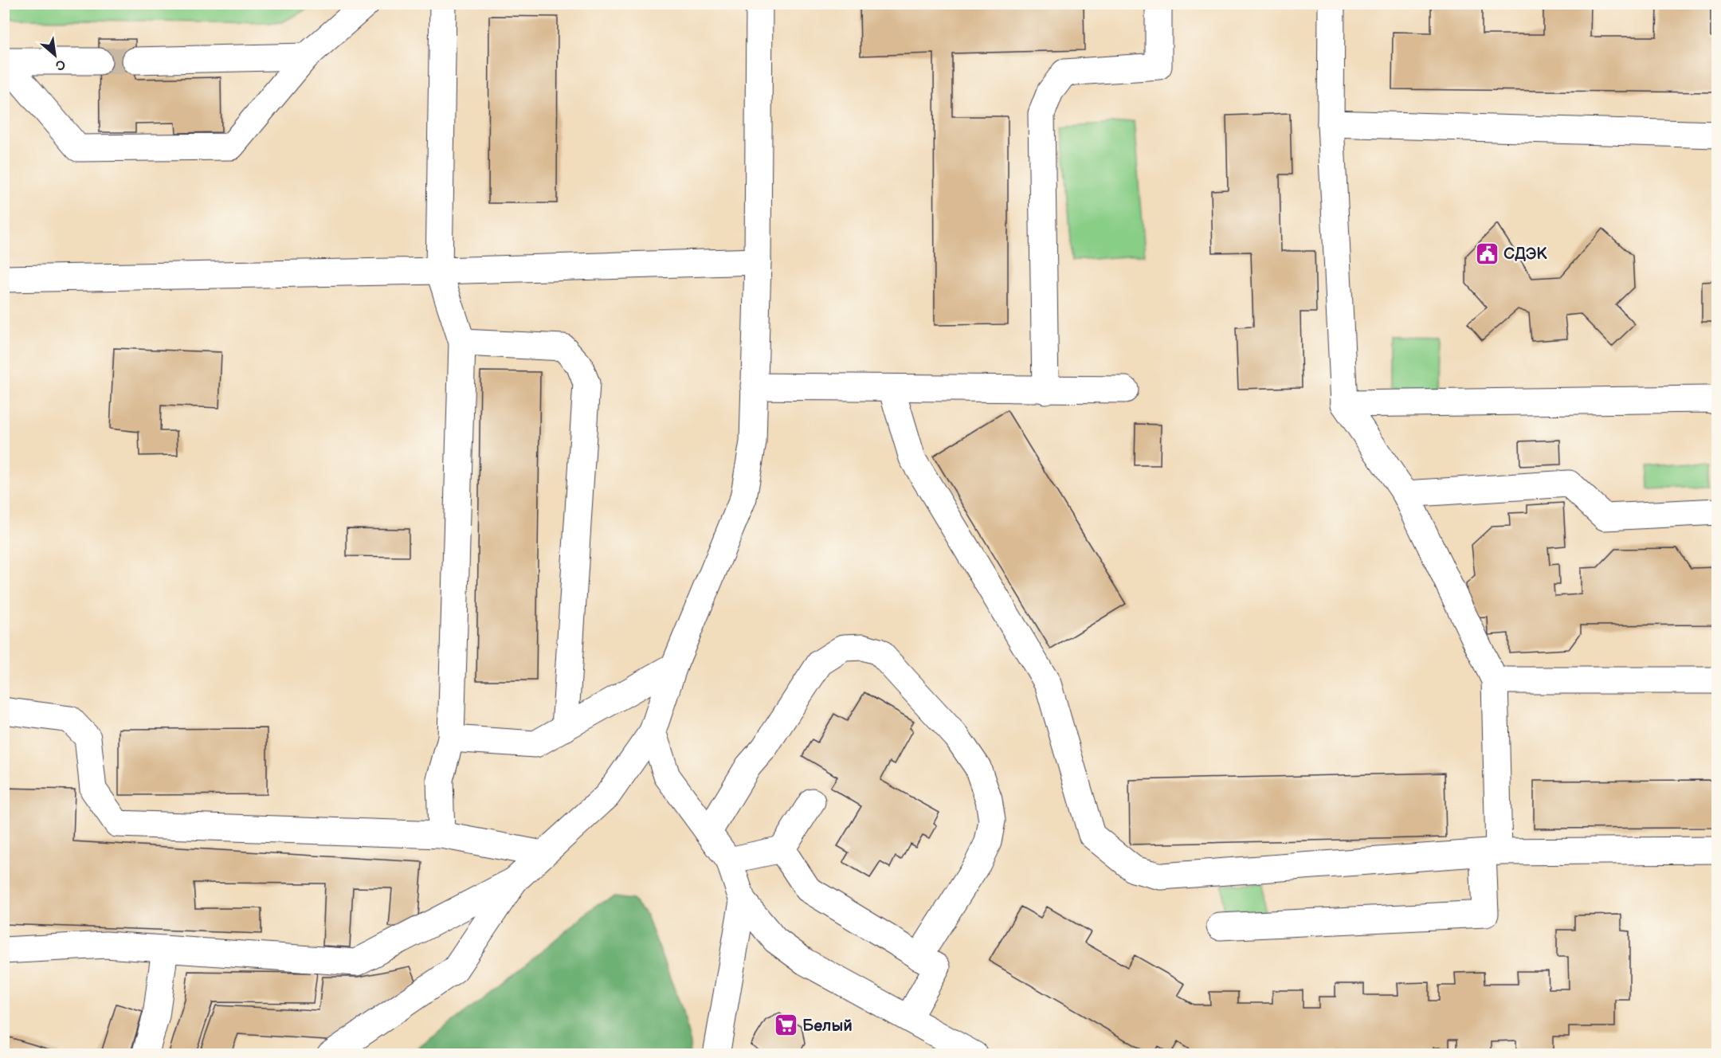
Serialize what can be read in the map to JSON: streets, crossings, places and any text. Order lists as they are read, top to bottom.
{
  "places": {
    "public building": ["СДЭК"],
    "supermarket": ["Белый"]
  },
  "north": "bottom right"
}
